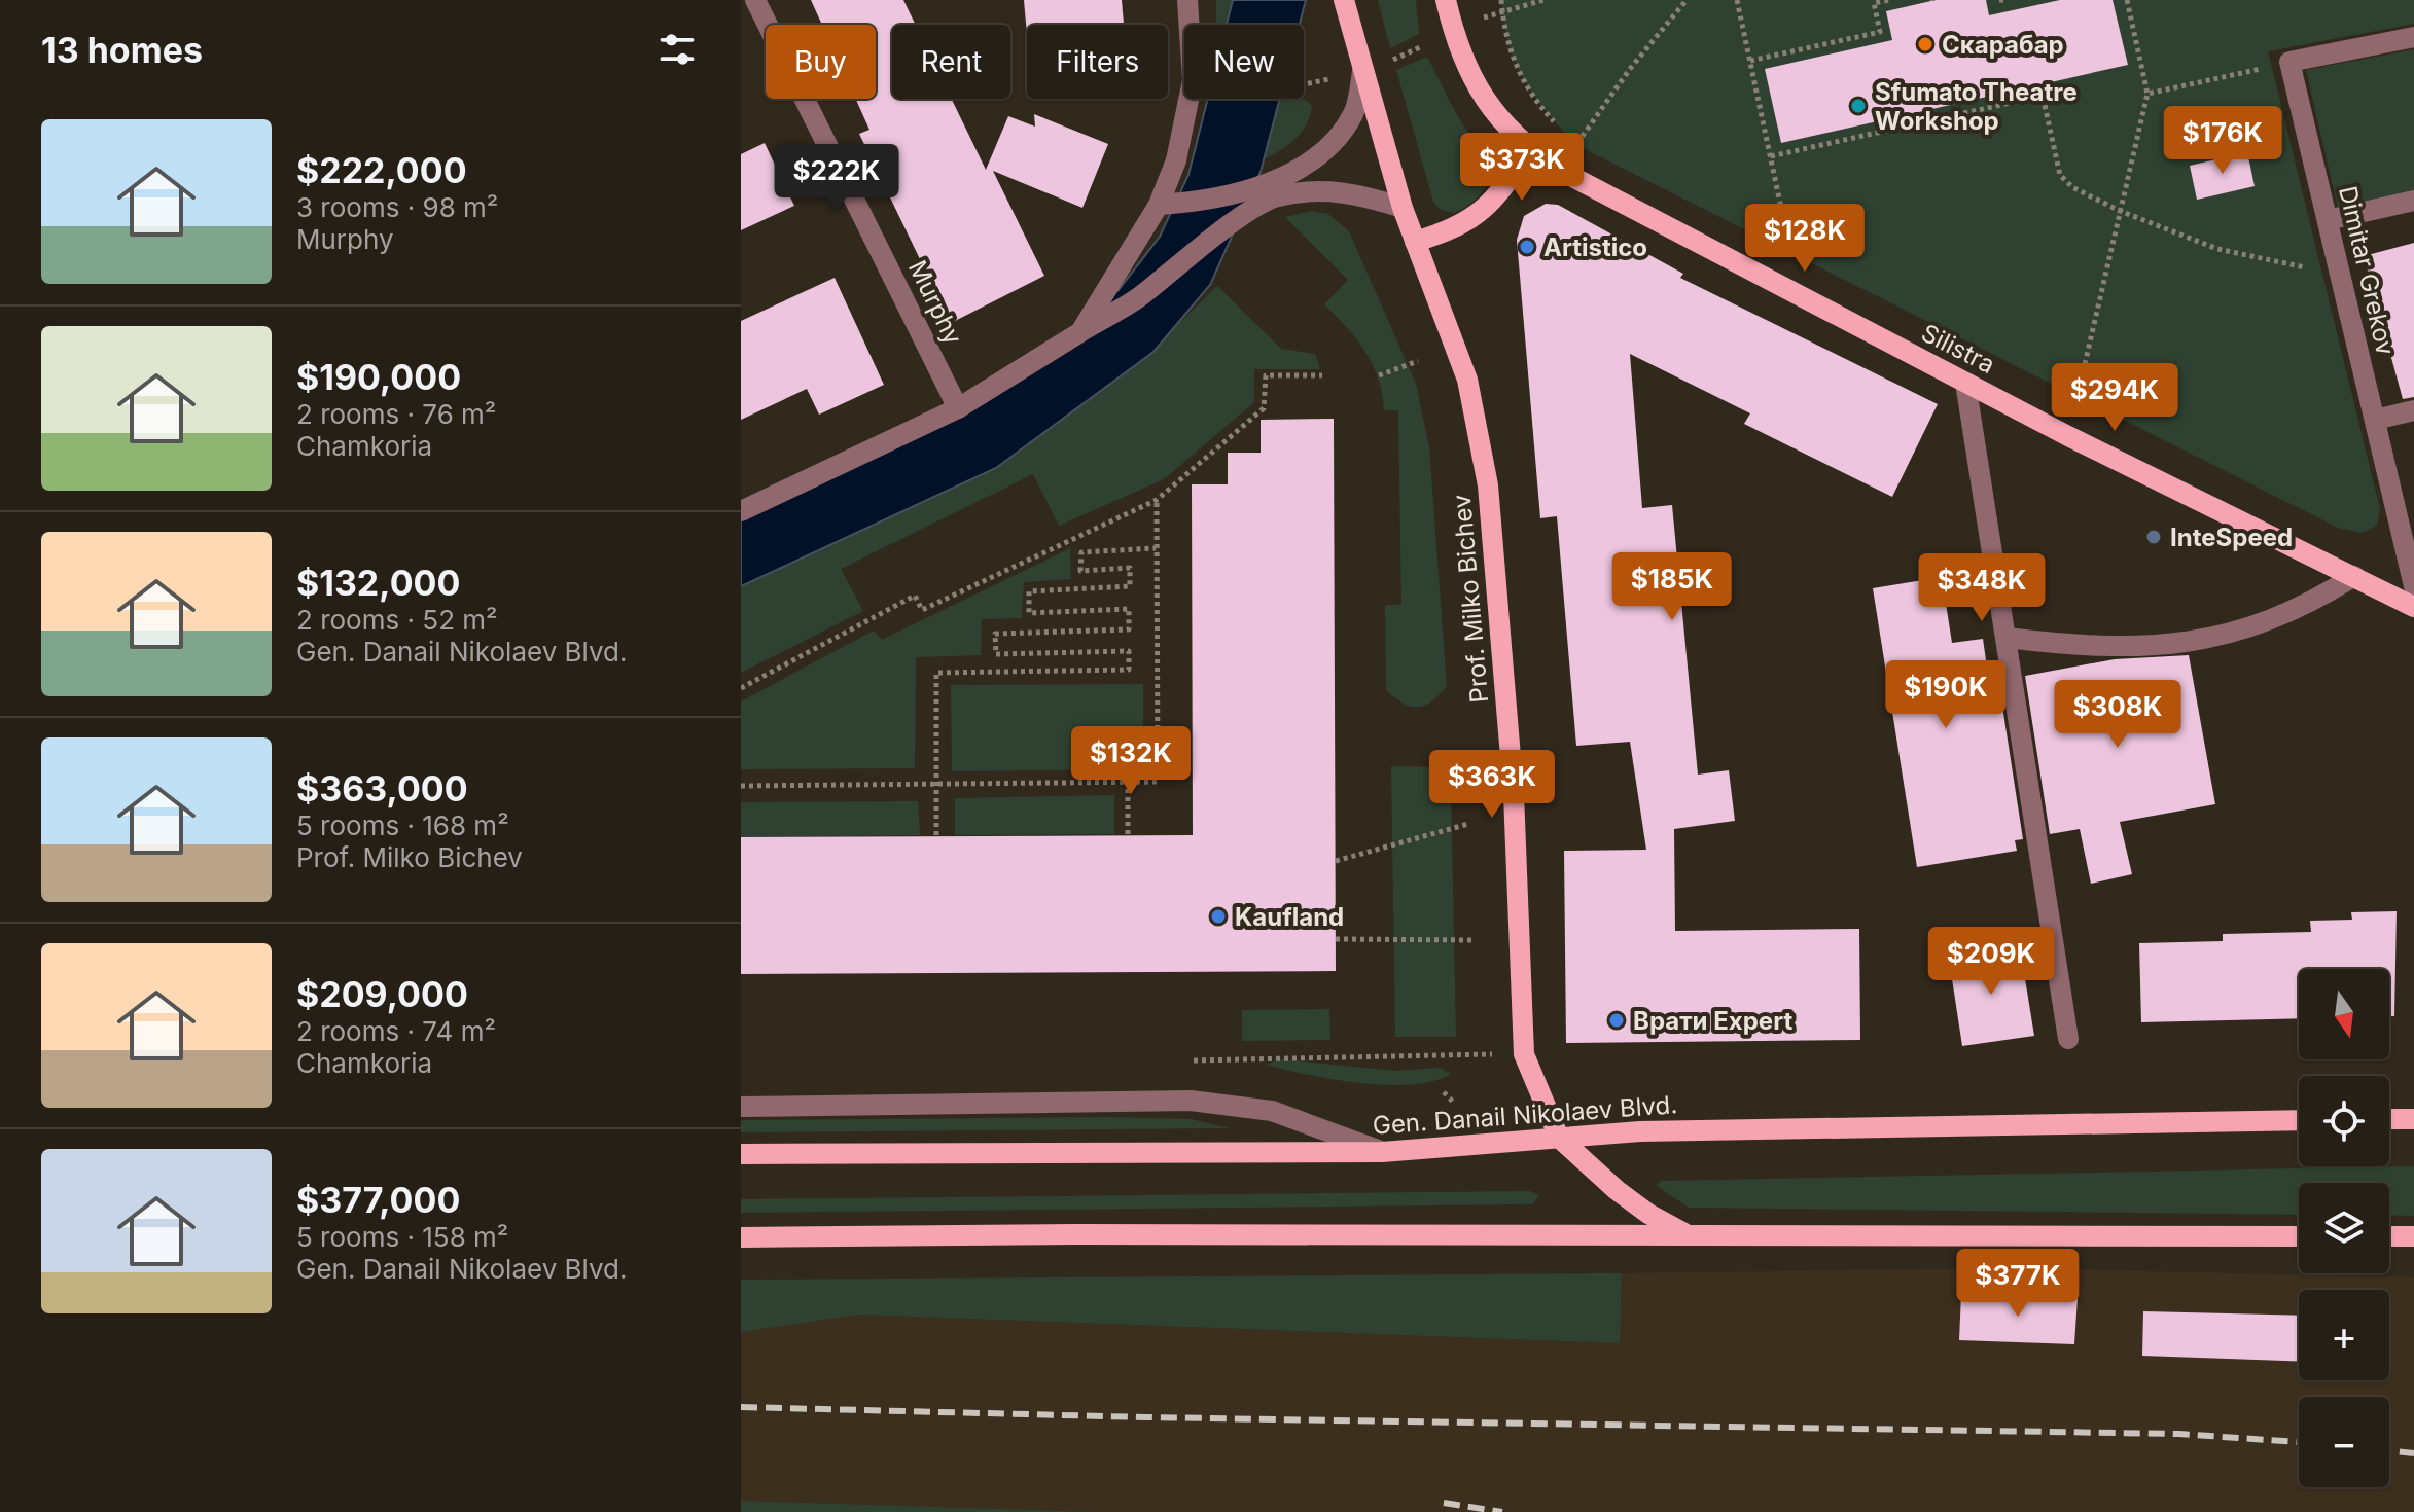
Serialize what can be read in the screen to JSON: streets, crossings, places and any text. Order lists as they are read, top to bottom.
{
  "streets": {
    "main road": ["Silistra", "Prof. Milko Bichev", "Gen. Danail Nikolaev Blvd."],
    "street": ["Dimitar Grekov", "Murphy"]
  },
  "crossings": [
    ["Prof. Milko Bichev", "Gen. Danail Nikolaev Blvd."]
  ],
  "places": [
    "Скарабар",
    "Sfumato Theatre Workshop",
    "Artistico",
    "InteSpeed",
    "Kaufland",
    "Врати Expert"
  ],
  "north": "bottom",
  "page": {
    "heading": "13 homes",
    "chip": [
      "Buy",
      "Rent",
      "Filters",
      "New"
    ],
    "list": [
      {
        "name": "$222,000",
        "note": "3 rooms · 98 m² · Murphy"
      },
      {
        "name": "$190,000",
        "note": "2 rooms · 76 m² · Chamkoria"
      },
      {
        "name": "$132,000",
        "note": "2 rooms · 52 m² · Gen. Danail Nikolaev Blvd."
      },
      {
        "name": "$363,000",
        "note": "5 rooms · 168 m² · Prof. Milko Bichev"
      },
      {
        "name": "$209,000",
        "note": "2 rooms · 74 m² · Chamkoria"
      },
      {
        "name": "$377,000",
        "note": "5 rooms · 158 m² · Gen. Danail Nikolaev Blvd."
      }
    ],
    "price": [
      "$176K",
      "$373K",
      "$222K",
      "$128K",
      "$294K",
      "$185K",
      "$348K",
      "$190K",
      "$308K",
      "$132K",
      "$363K",
      "$209K",
      "$377K"
    ],
    "map_buttons": ["+", "−"]
  }
}
